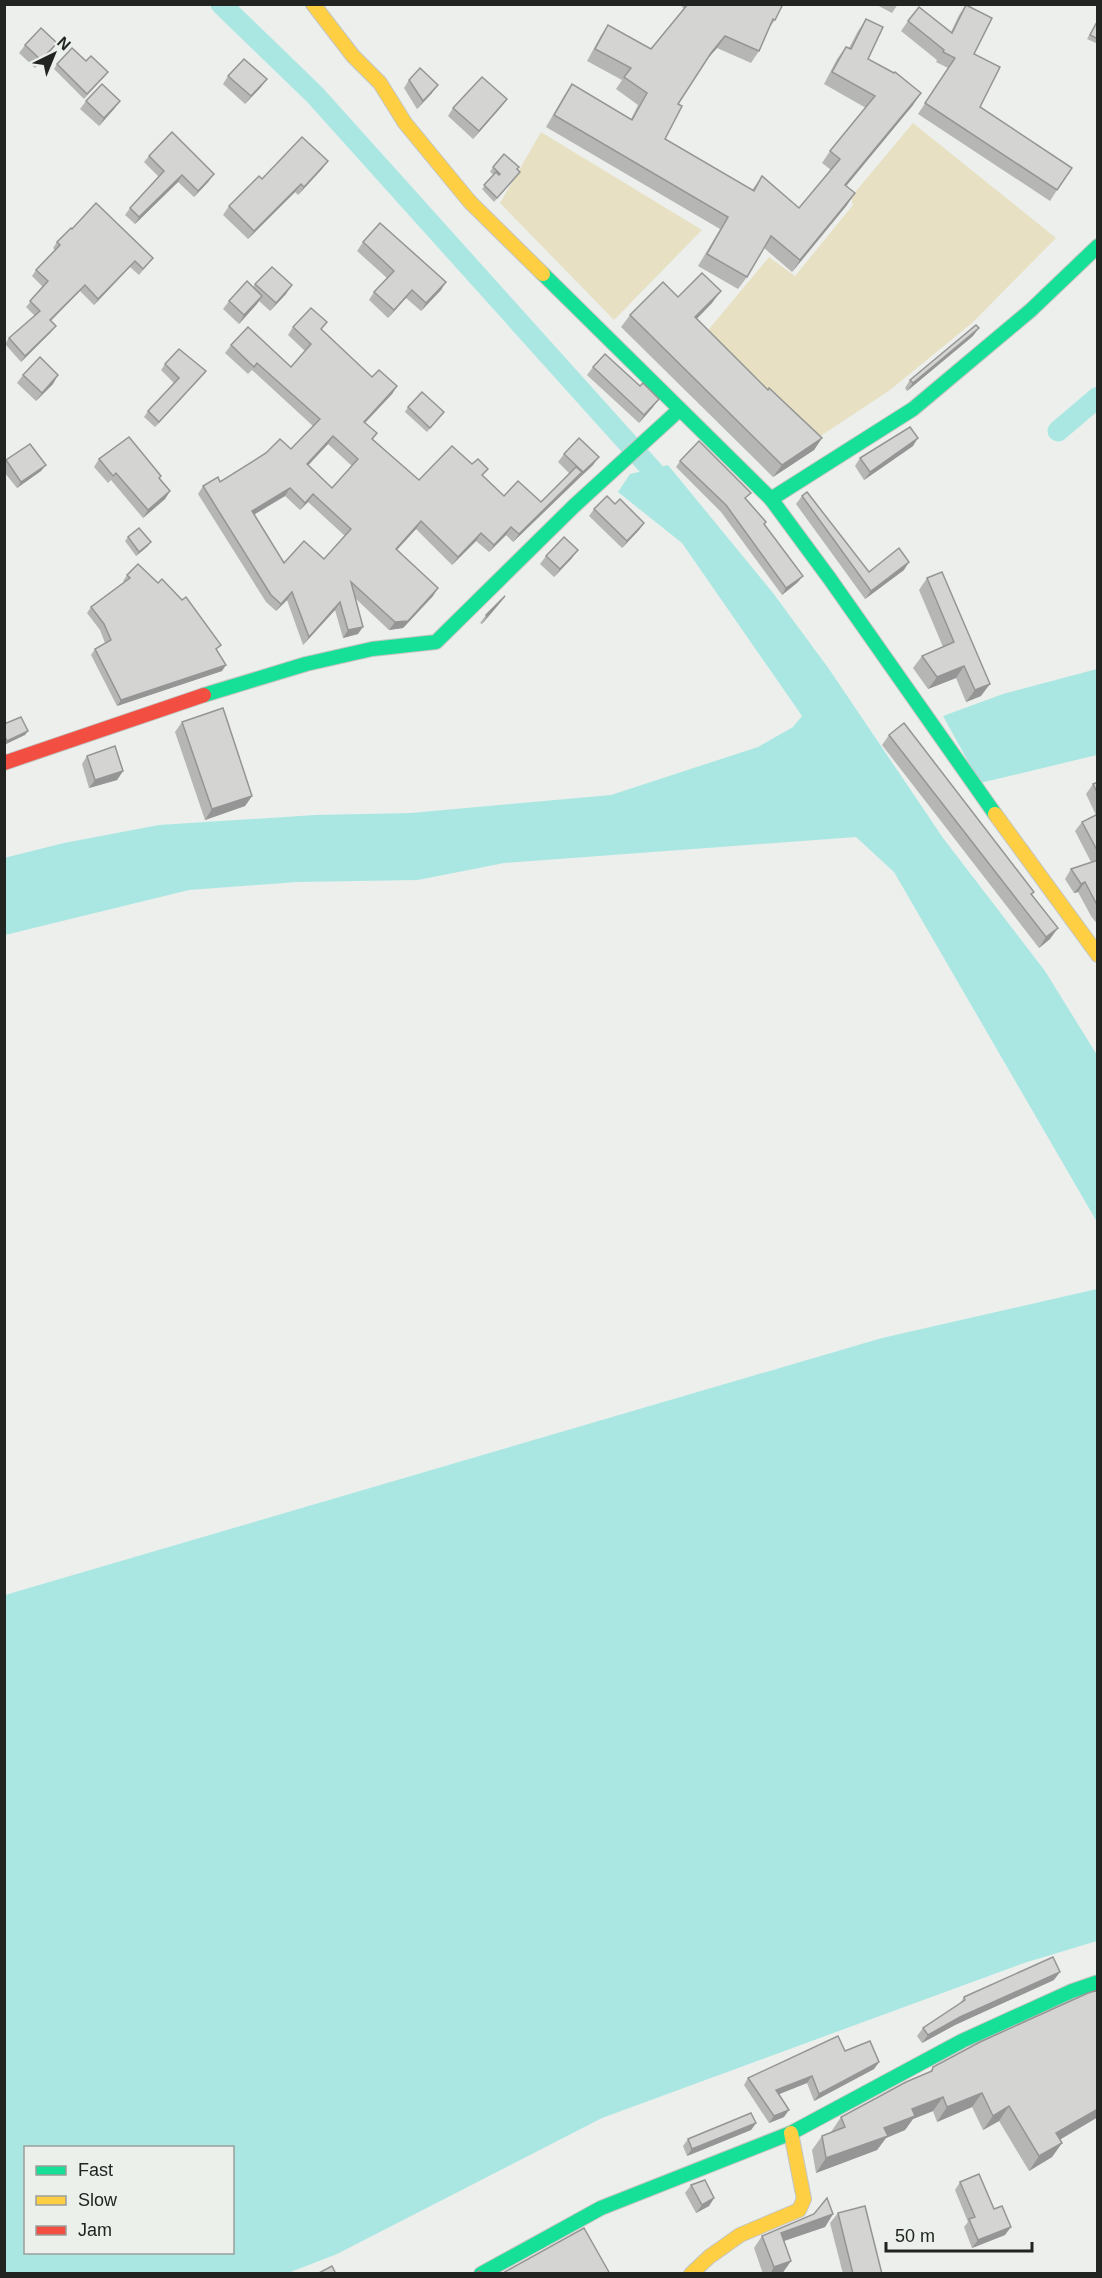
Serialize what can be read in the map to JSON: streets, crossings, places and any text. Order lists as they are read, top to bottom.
{
  "legend": ["Fast", "Slow", "Jam"],
  "scale_bar": "50 m",
  "north": "top right"
}
